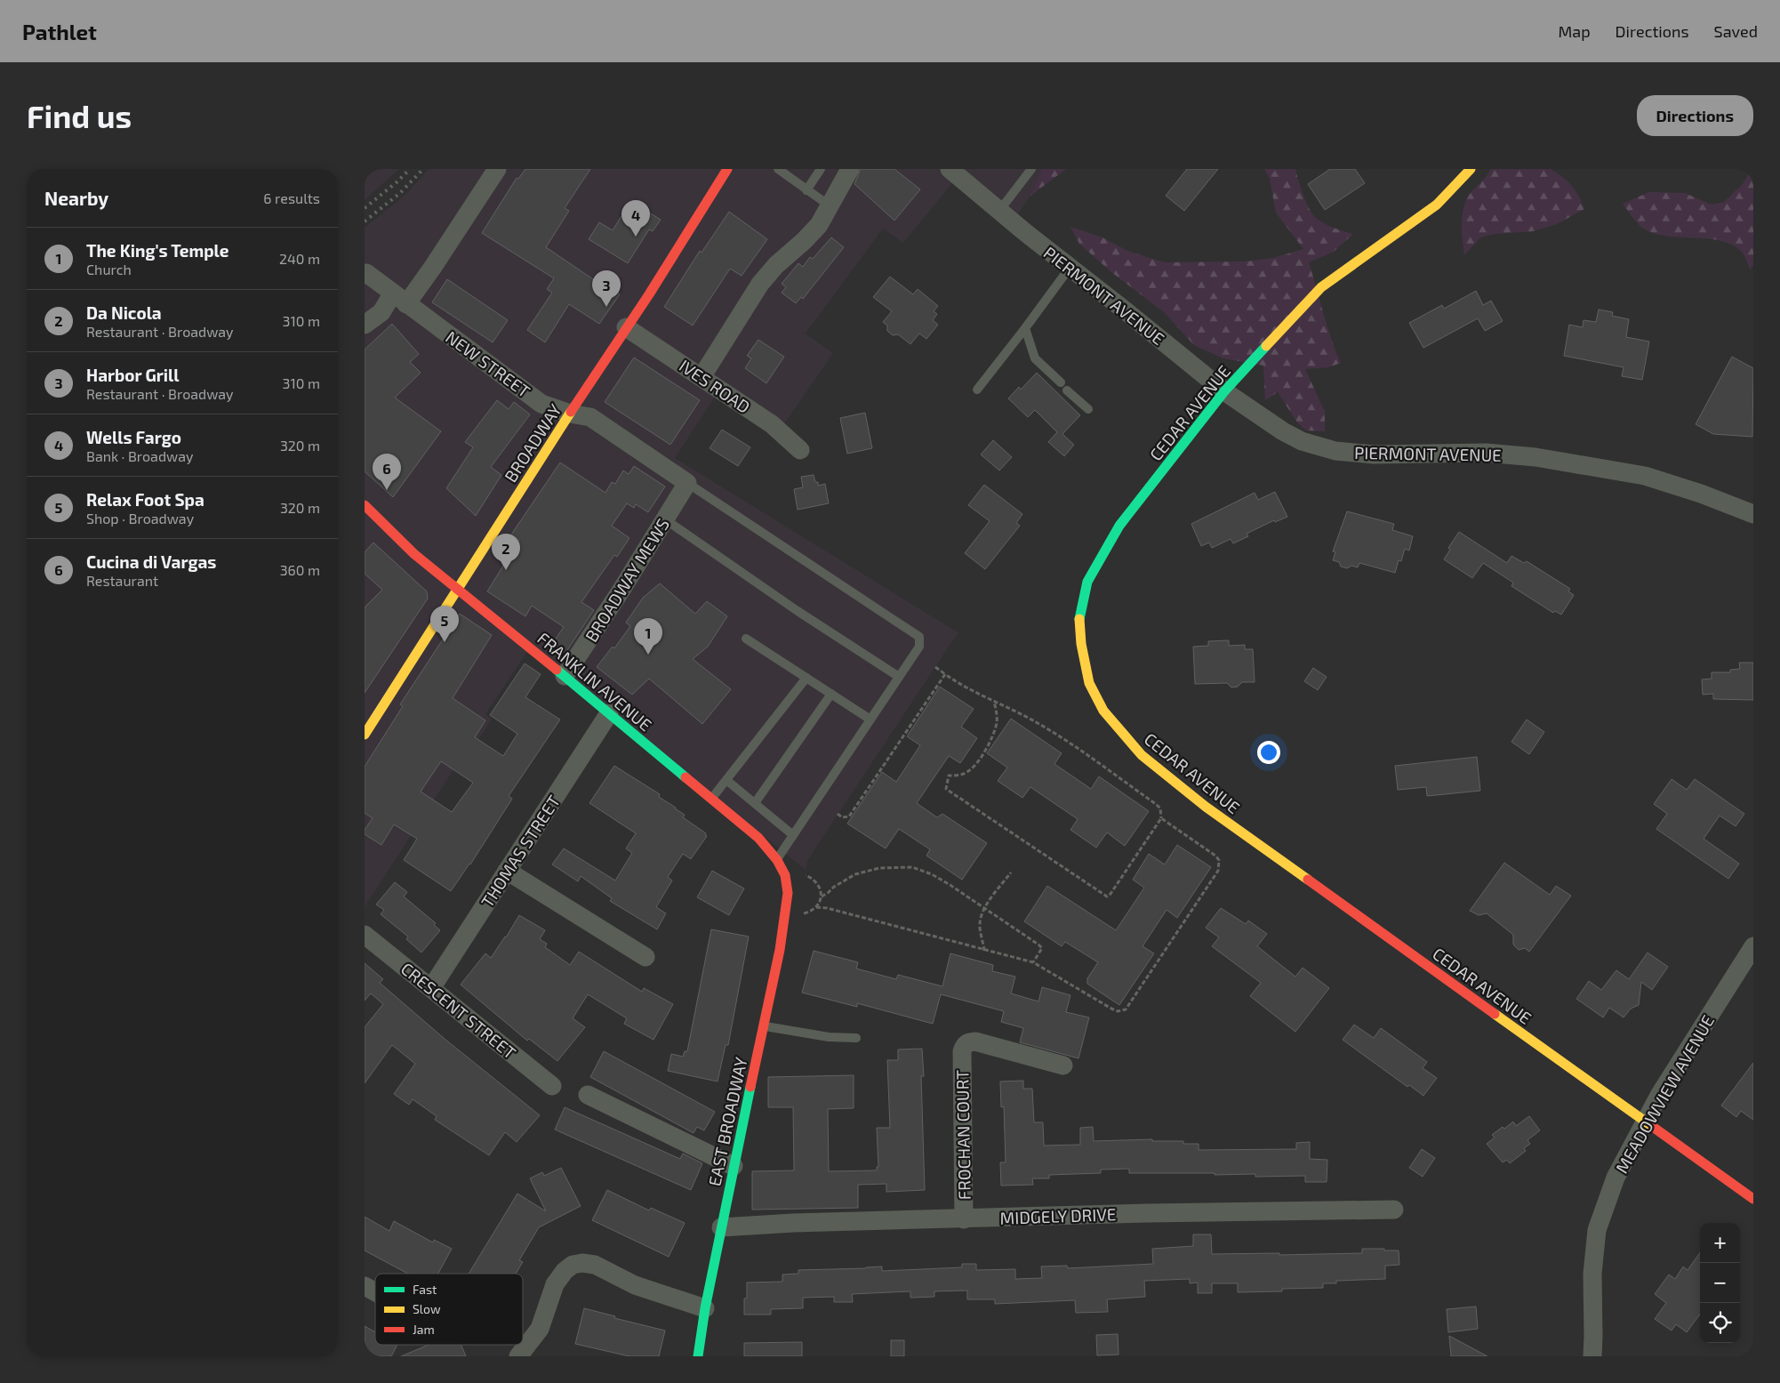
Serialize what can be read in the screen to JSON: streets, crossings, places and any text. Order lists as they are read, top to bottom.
{
  "streets": {
    "street": [
      "PIERMONT AVENUE",
      "NEW STREET",
      "IVES ROAD",
      "CEDAR AVENUE",
      "BROADWAY",
      "BROADWAY MEWS",
      "FRANKLIN AVENUE",
      "THOMAS STREET",
      "CRESCENT STREET",
      "MEADOWVIEW AVENUE",
      "EAST BROADWAY",
      "FROCHAN COURT",
      "MIDGELY DRIVE"
    ]
  },
  "crossings": [
    ["PIERMONT AVENUE", "CEDAR AVENUE"],
    ["NEW STREET", "BROADWAY"],
    ["NEW STREET", "BROADWAY MEWS"],
    ["IVES ROAD", "BROADWAY"],
    ["CEDAR AVENUE", "MEADOWVIEW AVENUE"],
    ["BROADWAY", "FRANKLIN AVENUE"],
    ["BROADWAY MEWS", "FRANKLIN AVENUE"],
    ["FRANKLIN AVENUE", "THOMAS STREET"],
    ["FRANKLIN AVENUE", "EAST BROADWAY"],
    ["THOMAS STREET", "CRESCENT STREET"],
    ["EAST BROADWAY", "MIDGELY DRIVE"],
    ["FROCHAN COURT", "MIDGELY DRIVE"]
  ],
  "legend": ["Fast", "Slow", "Jam"],
  "page": {
    "header": "Pathlet",
    "nav": ["Map", "Directions", "Saved"],
    "buttons": "Directions",
    "title": "Find us",
    "heading": ["Nearby", "6 results"],
    "pins": [
      "4",
      "3",
      "6",
      "2",
      "5",
      "1"
    ],
    "list": [
      {
        "mark": "1",
        "name": "The King's Temple",
        "note": "Church",
        "value": "240 m"
      },
      {
        "mark": "2",
        "name": "Da Nicola",
        "note": "Restaurant · Broadway",
        "value": "310 m"
      },
      {
        "mark": "3",
        "name": "Harbor Grill",
        "note": "Restaurant · Broadway",
        "value": "310 m"
      },
      {
        "mark": "4",
        "name": "Wells Fargo",
        "note": "Bank · Broadway",
        "value": "320 m"
      },
      {
        "mark": "5",
        "name": "Relax Foot Spa",
        "note": "Shop · Broadway",
        "value": "320 m"
      },
      {
        "mark": "6",
        "name": "Cucina di Vargas",
        "note": "Restaurant",
        "value": "360 m"
      }
    ],
    "map_buttons": ["+", "−"]
  }
}
